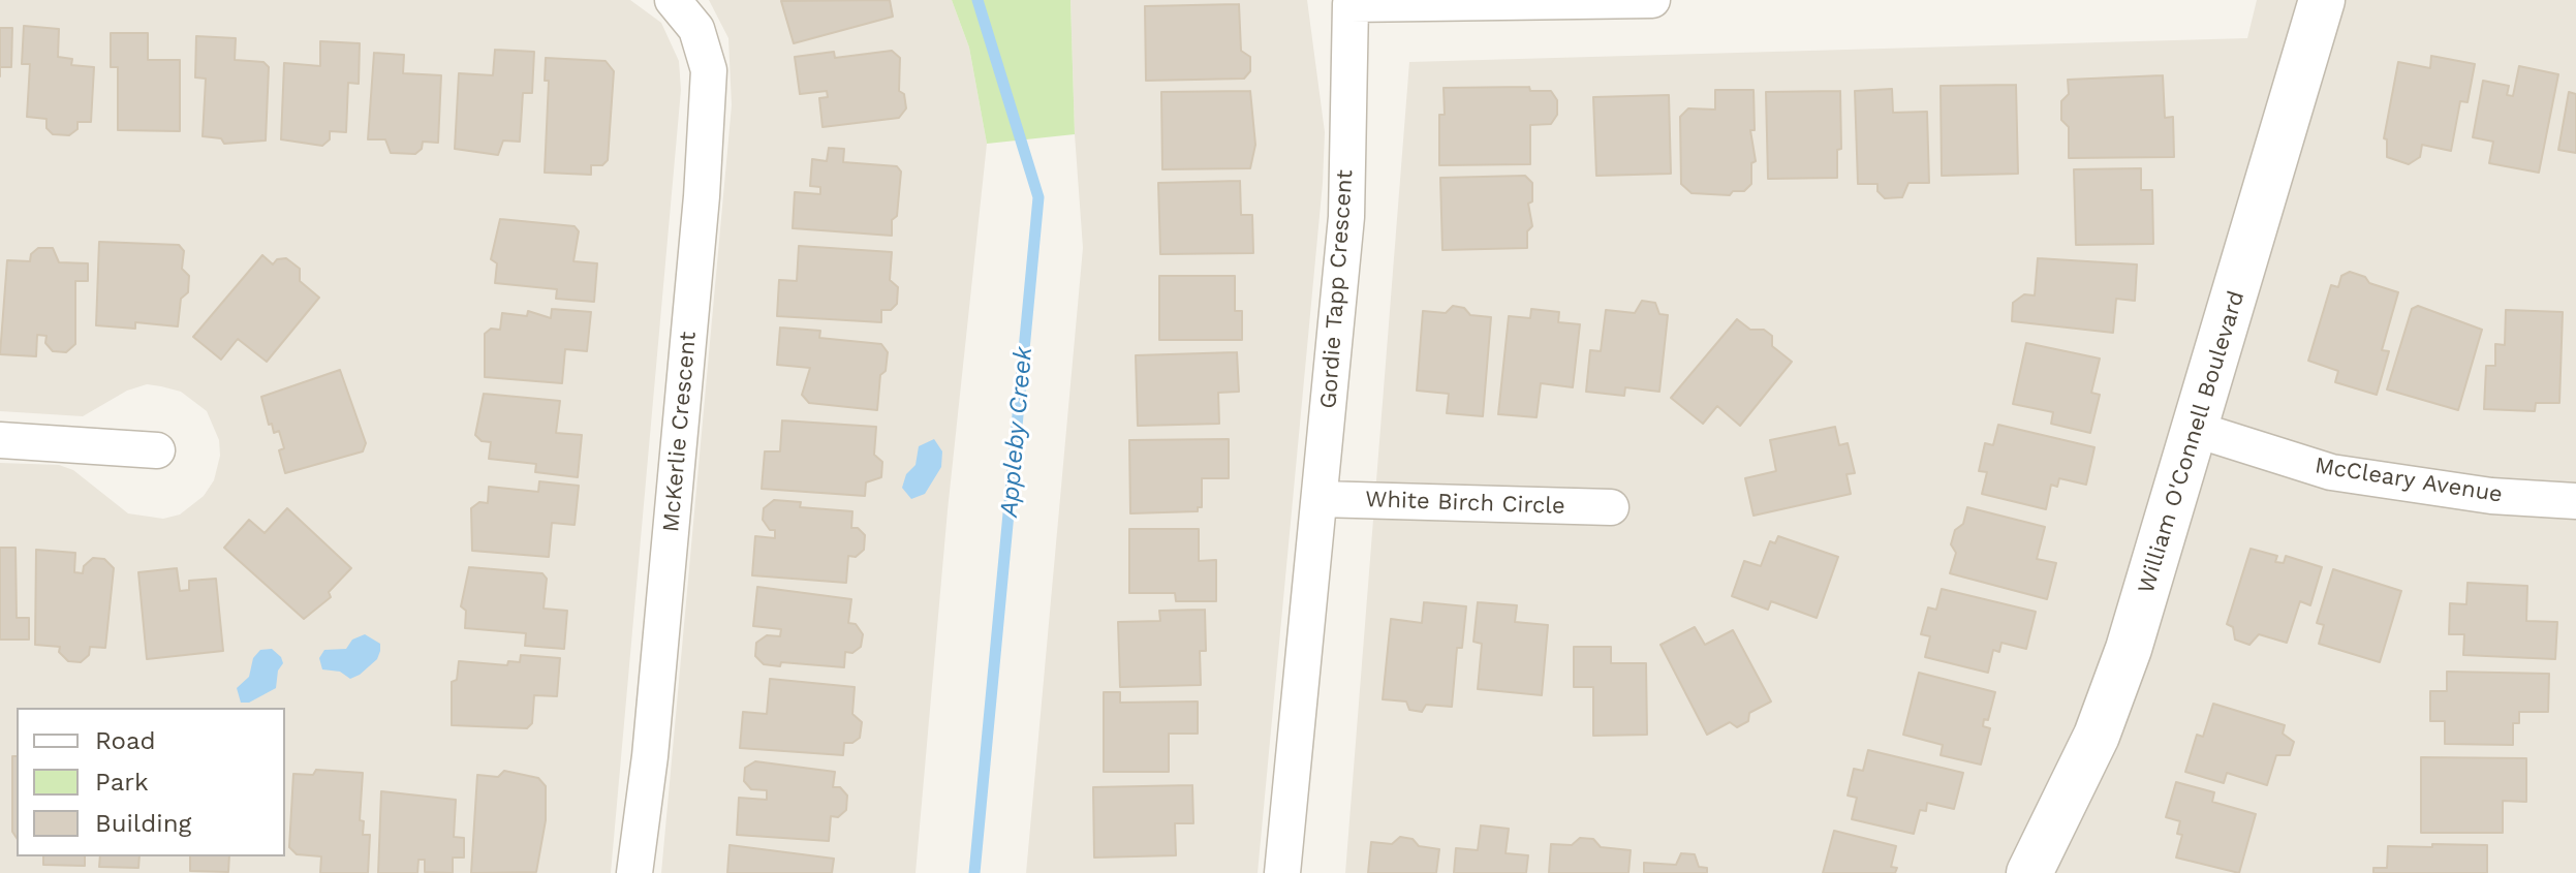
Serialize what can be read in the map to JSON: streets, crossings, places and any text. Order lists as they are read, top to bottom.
{
  "streets": {
    "street": [
      "Gordie Tapp Crescent",
      "McKerlie Crescent",
      "William O'Connell Boulevard",
      "McCleary Avenue",
      "White Birch Circle"
    ]
  },
  "crossings": [
    ["Gordie Tapp Crescent", "White Birch Circle"],
    ["William O'Connell Boulevard", "McCleary Avenue"]
  ],
  "water": ["Appleby Creek"],
  "legend": ["Road", "Park", "Building"]
}
